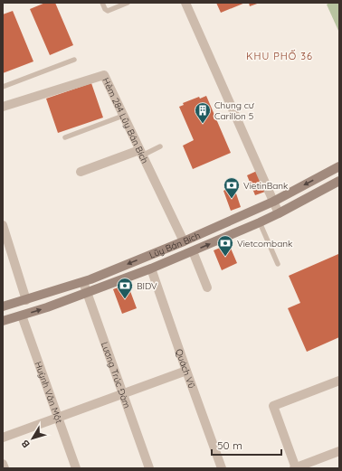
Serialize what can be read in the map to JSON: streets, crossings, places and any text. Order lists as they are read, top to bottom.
{
  "streets": {
    "main road": ["Lũy Bán Bích"],
    "street": [
      "Hẻm 284 Lũy Bán Bích",
      "Quách Vũ",
      "Lương Trúc Đàm",
      "Huỳnh Văn Một"
    ]
  },
  "crossings": [
    ["Hẻm 284 Lũy Bán Bích", "Lũy Bán Bích"],
    ["Lũy Bán Bích", "Quách Vũ"],
    ["Lũy Bán Bích", "Lương Trúc Đàm"],
    ["Lũy Bán Bích", "Huỳnh Văn Một"]
  ],
  "districts": ["KHU PHỐ 36"],
  "places": {
    "building": ["Chung cư Carillon 5"],
    "bank": ["VietinBank", "Vietcombank", "BIDV"]
  },
  "scale_bar": "50 m",
  "north": "bottom left"
}
